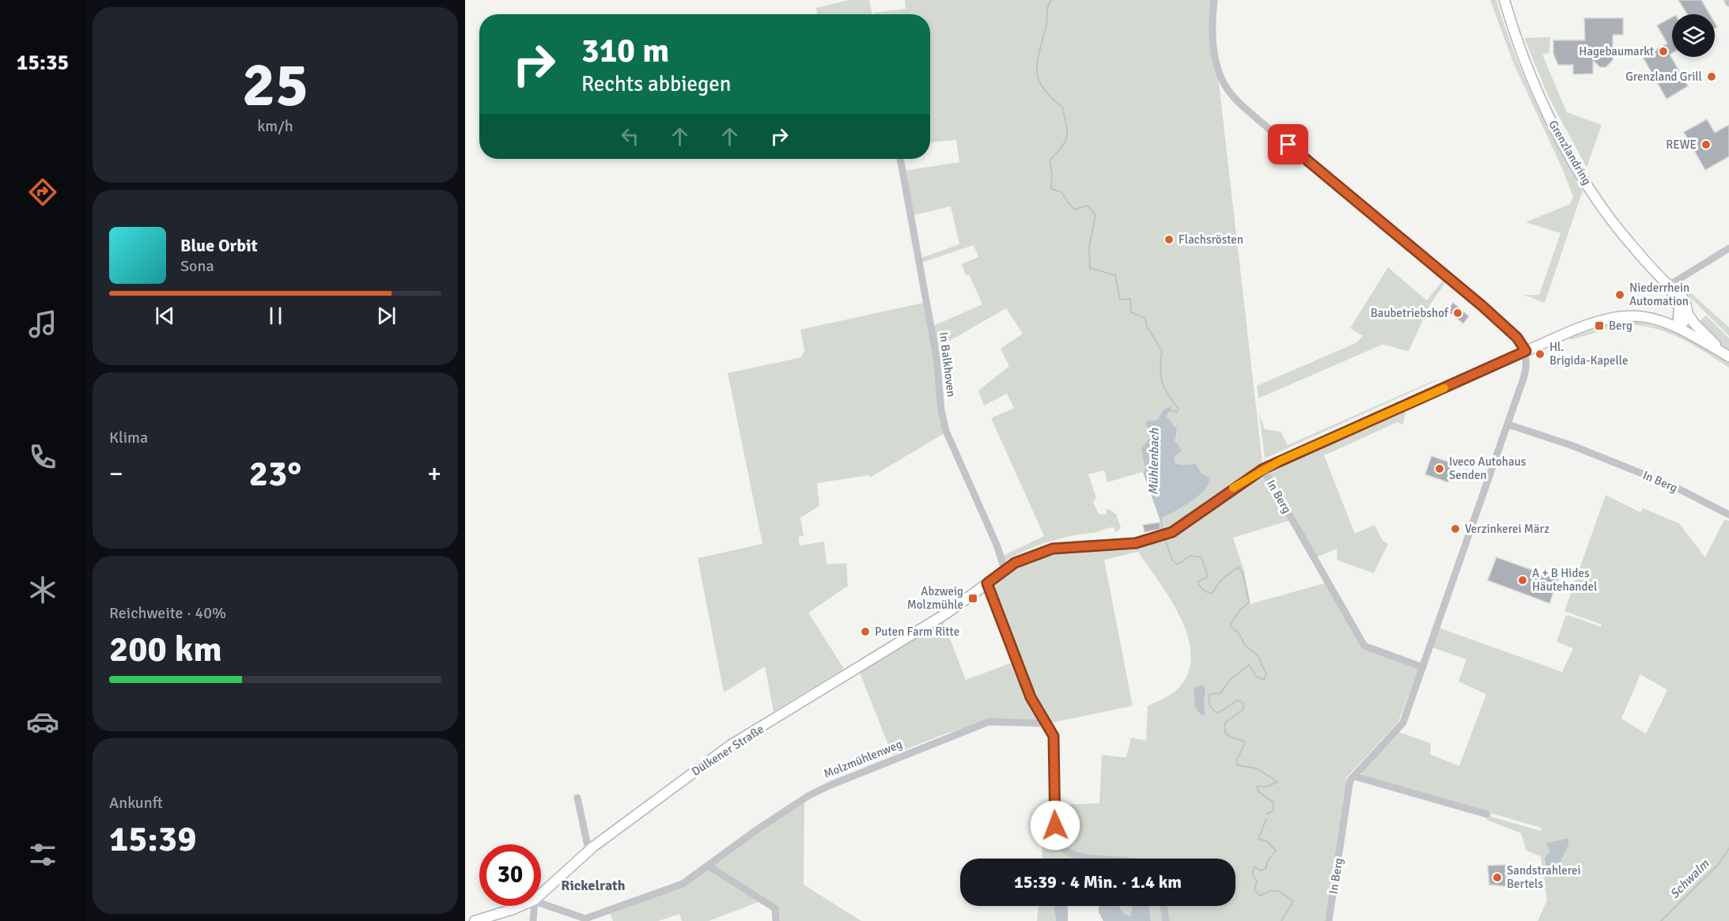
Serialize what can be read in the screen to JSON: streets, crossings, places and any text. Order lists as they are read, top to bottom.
{
  "streets": {
    "main road": ["Grenzlandring", "In Berg", "Dülkener Straße"],
    "street": ["In Balkhoven", "Molzmühlenweg"]
  },
  "crossings": [
    ["Grenzlandring", "In Berg"],
    ["In Balkhoven", "Dülkener Straße"],
    ["In Berg", "Dülkener Straße"]
  ],
  "districts": ["Rickelrath"],
  "water": ["Mühlenbach", "Schwalm"],
  "places": {
    "other": [
      "Hagebaumarkt",
      "Grenzland Grill",
      "REWE",
      "Flachsrösten",
      "Niederrhein Automation",
      "Baubetriebshof",
      "Hl. Brigida-Kapelle",
      "Iveco Autohaus Senden",
      "Verzinkerei März",
      "A + B Hides Häutehandel",
      "Puten Farm Ritte",
      "Sandstrahlerei Bertels"
    ],
    "transit": ["Berg", "Abzweig Molzmühle"]
  },
  "page": {
    "tabs": "15:35",
    "tile": [
      ["25", "km/h"],
      "Klima",
      ["Reichweite · 40%", "200 km"],
      ["Ankunft", "15:39"]
    ],
    "turn": ["310 m", "Rechts abbiegen"],
    "song": ["Blue Orbit", "Sona"],
    "heat": ["−", "23°", "+"],
    "limit": "30",
    "trip": "15:39 · 4 Min. · 1.4 km"
  }
}
